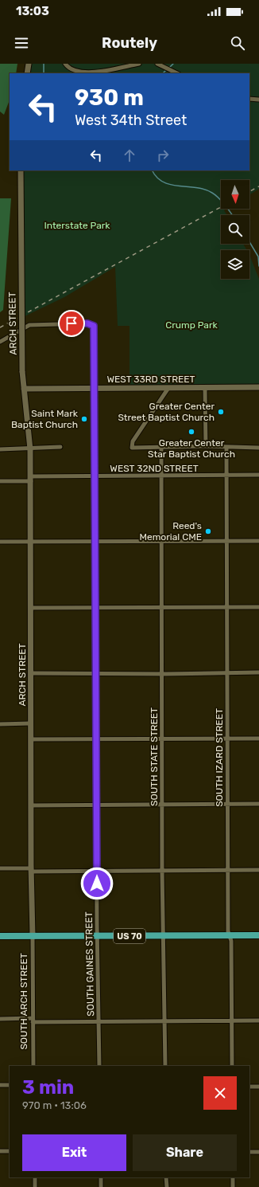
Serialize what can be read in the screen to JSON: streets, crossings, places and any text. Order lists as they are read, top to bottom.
{
  "streets": {
    "main road": ["ARCH STREET", "WEST 33RD STREET", "US 70"],
    "street": [
      "WEST 32ND STREET",
      "SOUTH STATE STREET",
      "SOUTH IZARD STREET",
      "SOUTH GAINES STREET",
      "SOUTH ARCH STREET"
    ]
  },
  "crossings": [
    ["ARCH STREET", "WEST 33RD STREET"],
    ["ARCH STREET", "WEST 32ND STREET"],
    ["ARCH STREET", "US 70"],
    ["ARCH STREET", "SOUTH ARCH STREET"],
    ["WEST 33RD STREET", "SOUTH GAINES STREET"],
    ["WEST 32ND STREET", "SOUTH STATE STREET"],
    ["WEST 32ND STREET", "SOUTH IZARD STREET"],
    ["WEST 32ND STREET", "SOUTH GAINES STREET"],
    ["SOUTH STATE STREET", "US 70"],
    ["SOUTH IZARD STREET", "US 70"],
    ["US 70", "SOUTH GAINES STREET"],
    ["US 70", "SOUTH ARCH STREET"]
  ],
  "parks": ["Interstate Park", "Crump Park"],
  "places": [
    "Greater Center Street Baptist Church",
    "Saint Mark Baptist Church",
    "Greater Center Star Baptist Church",
    "Reed's Memorial CME"
  ],
  "north": "bottom",
  "page": {
    "status": "13:03",
    "header": "Routely",
    "turn": ["930 m", "West 34th Street"],
    "heading": ["3 min", "970 m · 13:06"],
    "buttons": ["Exit", "Share"]
  }
}
